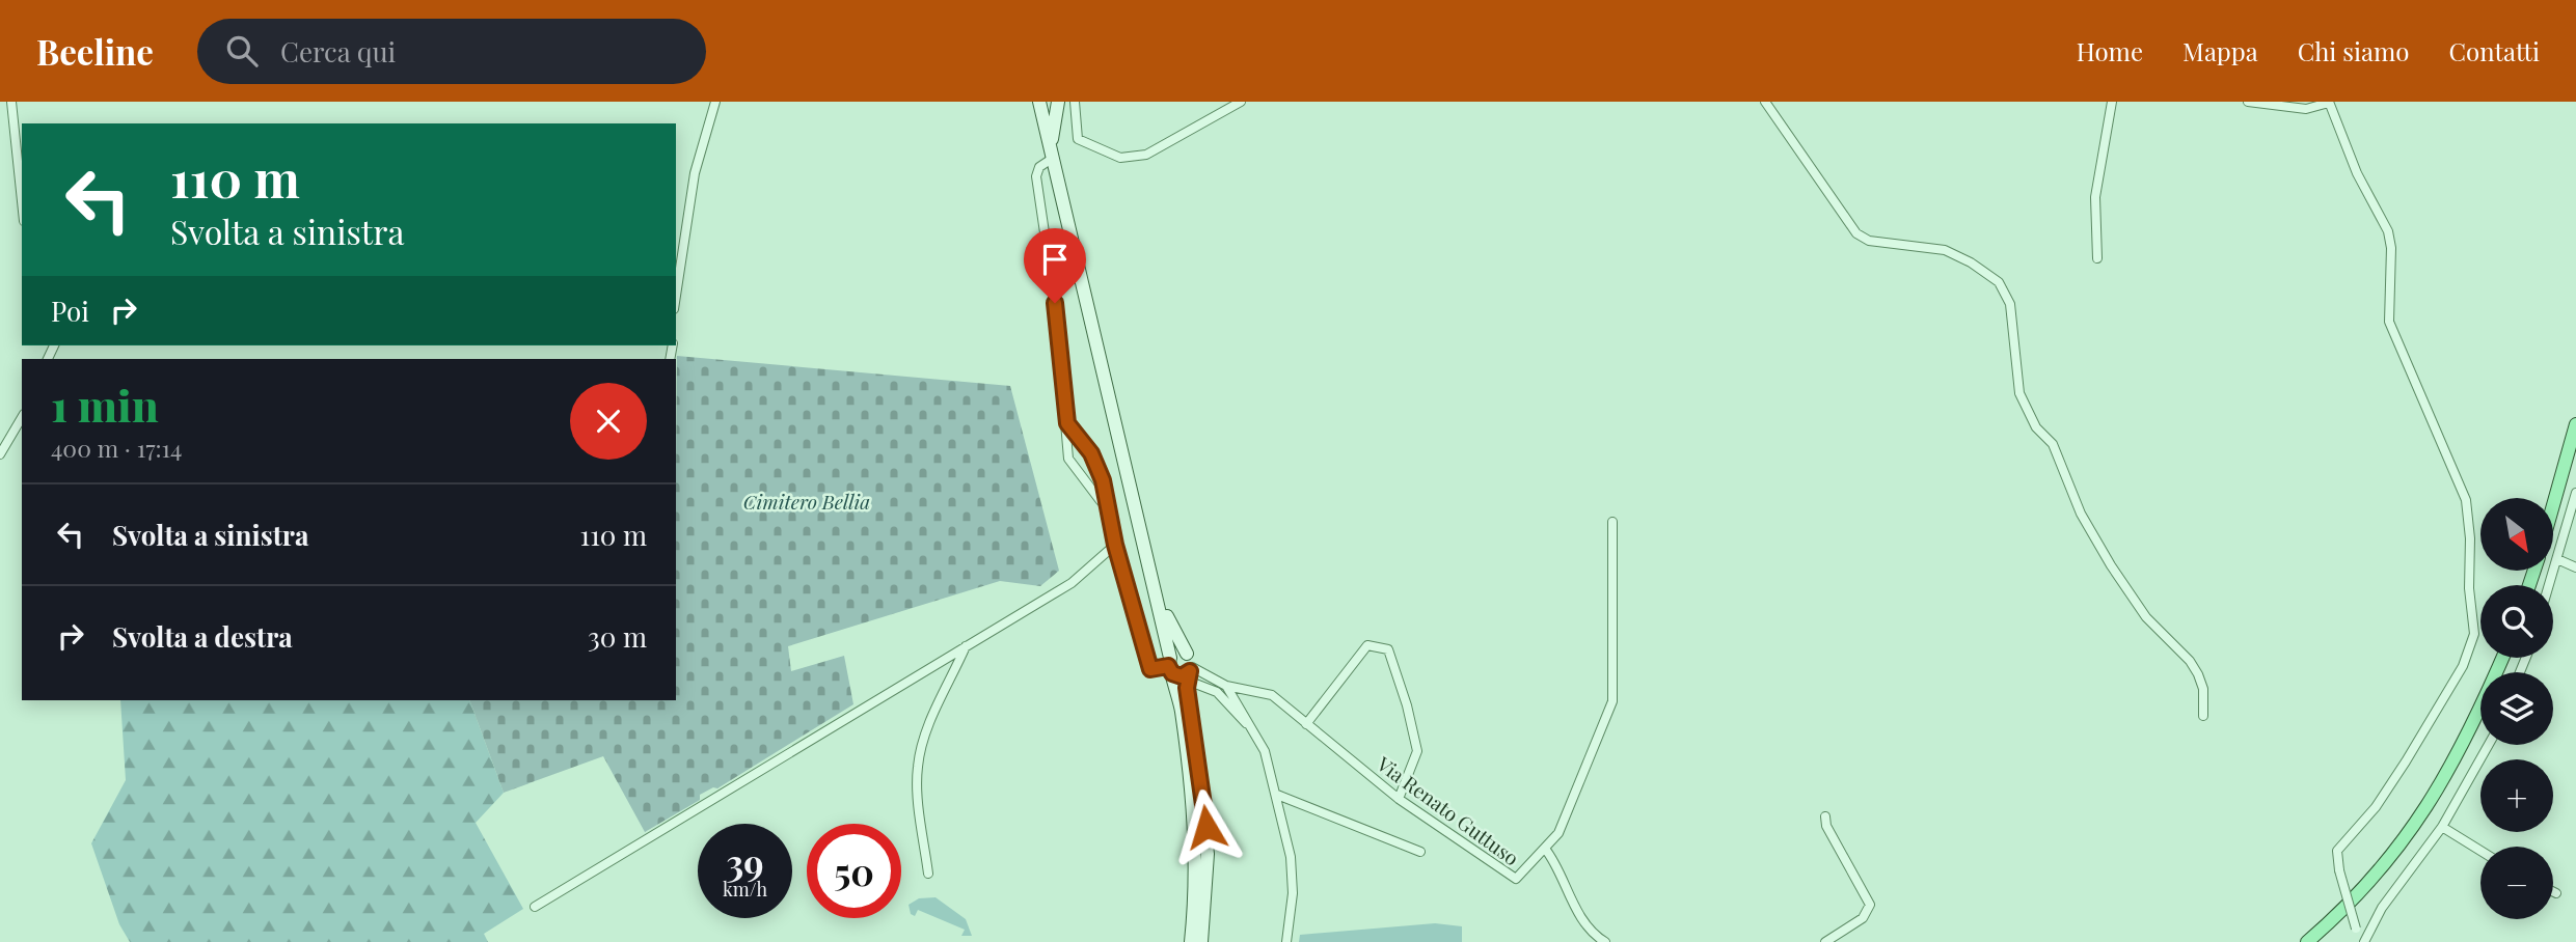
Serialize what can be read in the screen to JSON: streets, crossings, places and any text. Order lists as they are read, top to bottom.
{
  "streets": {
    "street": ["Via Renato Guttuso"]
  },
  "parks": ["Cimitero Bellia"],
  "north": "bottom right",
  "page": {
    "header": "Beeline",
    "search": "Cerca qui",
    "nav": [
      "Home",
      "Mappa",
      "Chi siamo",
      "Contatti"
    ],
    "turn": ["110 m", "Svolta a sinistra"],
    "then": "Poi",
    "heading": ["1 min", "400 m · 17:14"],
    "list": [
      {
        "name": "Svolta a sinistra",
        "value": "110 m"
      },
      {
        "name": "Svolta a destra",
        "value": "30 m"
      }
    ],
    "map_buttons": ["+", "−"],
    "speed": "39 km/h",
    "limit": "50"
  }
}
